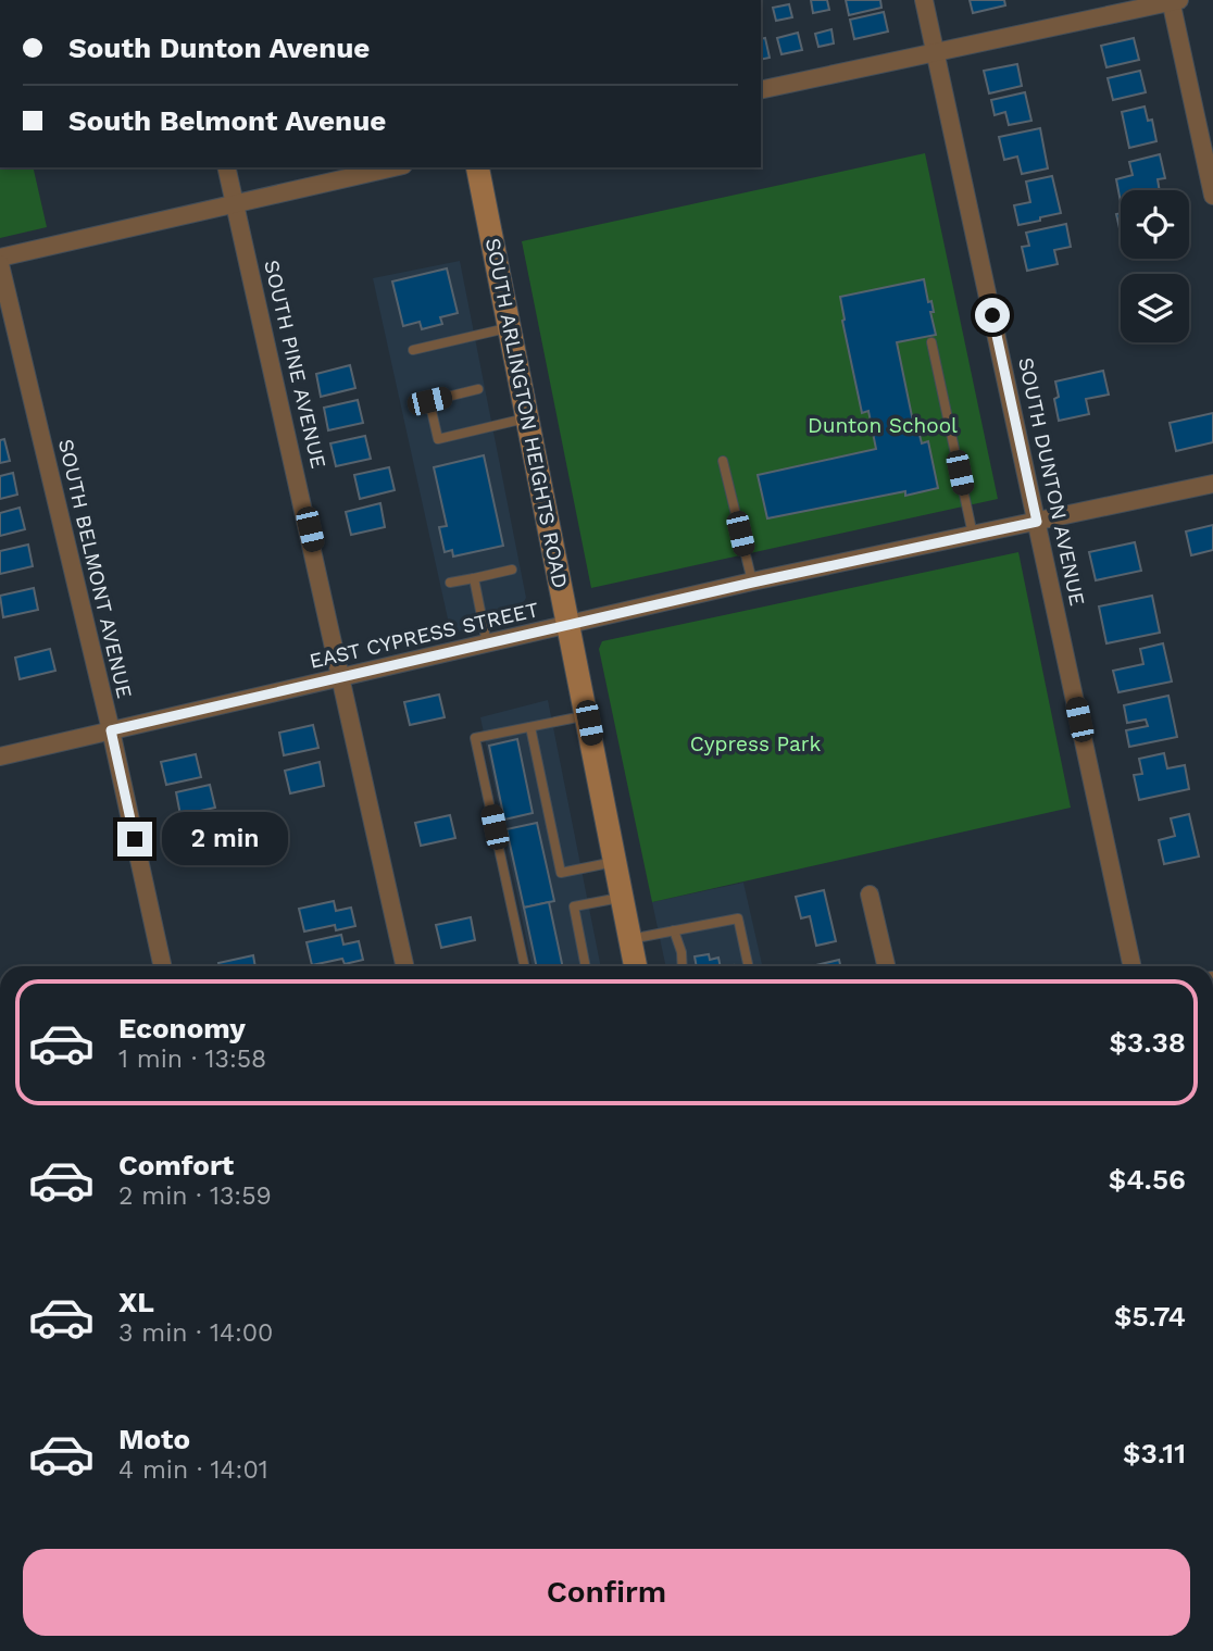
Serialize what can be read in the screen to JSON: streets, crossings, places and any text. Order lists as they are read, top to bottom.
{
  "streets": {
    "main road": ["SOUTH ARLINGTON HEIGHTS ROAD"],
    "street": [
      "SOUTH PINE AVENUE",
      "SOUTH DUNTON AVENUE",
      "SOUTH BELMONT AVENUE",
      "EAST CYPRESS STREET"
    ]
  },
  "crossings": [
    ["SOUTH PINE AVENUE", "EAST CYPRESS STREET"],
    ["SOUTH ARLINGTON HEIGHTS ROAD", "EAST CYPRESS STREET"],
    ["SOUTH DUNTON AVENUE", "EAST CYPRESS STREET"],
    ["SOUTH BELMONT AVENUE", "EAST CYPRESS STREET"]
  ],
  "parks": ["Dunton School", "Cypress Park"],
  "page": {
    "banner": ["South Dunton Avenue", "South Belmont Avenue"],
    "bubble": "2 min",
    "list": [
      {
        "name": "Economy",
        "note": "1 min · 13:58",
        "value": "$3.38"
      },
      {
        "name": "Comfort",
        "note": "2 min · 13:59",
        "value": "$4.56"
      },
      {
        "name": "XL",
        "note": "3 min · 14:00",
        "value": "$5.74"
      },
      {
        "name": "Moto",
        "note": "4 min · 14:01",
        "value": "$3.11"
      }
    ],
    "buttons": "Confirm"
  }
}
